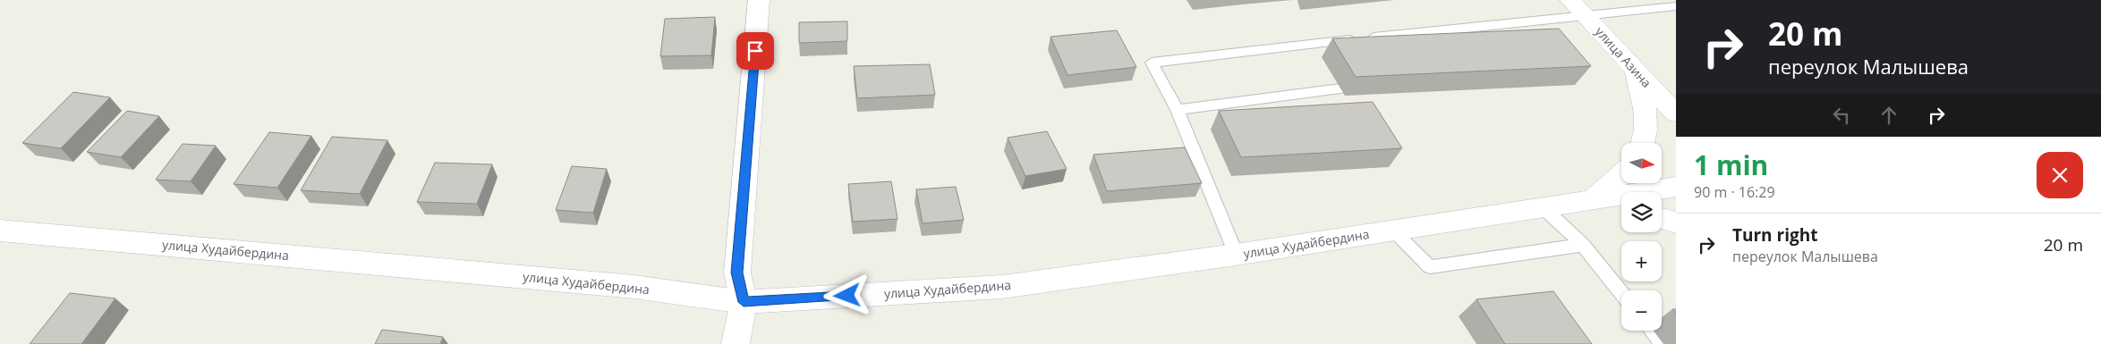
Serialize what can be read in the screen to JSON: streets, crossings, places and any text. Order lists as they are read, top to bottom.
{
  "streets": {
    "street": ["улица Азина", "улица Худайбердина"]
  },
  "north": "right",
  "page": {
    "turn": ["20 m", "переулок Малышева"],
    "heading": ["1 min", "90 m · 16:29"],
    "map_buttons": ["+", "−"],
    "list": [
      {
        "name": "Turn right",
        "note": "переулок Малышева",
        "value": "20 m"
      }
    ]
  }
}
